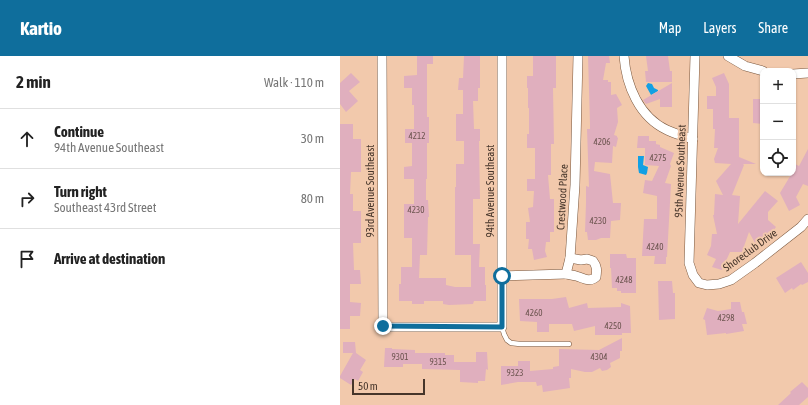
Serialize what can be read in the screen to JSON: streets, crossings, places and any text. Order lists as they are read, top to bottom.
{
  "streets": {
    "street": [
      "95th Avenue Southeast",
      "93rd Avenue Southeast",
      "94th Avenue Southeast",
      "Crestwood Place",
      "Shoreclub Drive"
    ]
  },
  "crossings": [
    ["95th Avenue Southeast", "Shoreclub Drive"],
    ["93rd Avenue Southeast", "94th Avenue Southeast"]
  ],
  "house_numbers": [
    "4212",
    "4206",
    "4275",
    "4230",
    "4230",
    "4240",
    "4248",
    "4260",
    "4298",
    "4250",
    "9301",
    "4304",
    "9315",
    "9323"
  ],
  "scale_bar": "50 m",
  "page": {
    "header": "Kartio",
    "nav": ["Map", "Layers", "Share"],
    "heading": ["2 min", "Walk · 110 m"],
    "map_buttons": ["+", "−"],
    "list": [
      ["Continue", "94th Avenue Southeast", "30 m"],
      ["Turn right", "Southeast 43rd Street", "80 m"],
      "Arrive at destination"
    ],
    "scale": "50 m"
  }
}
